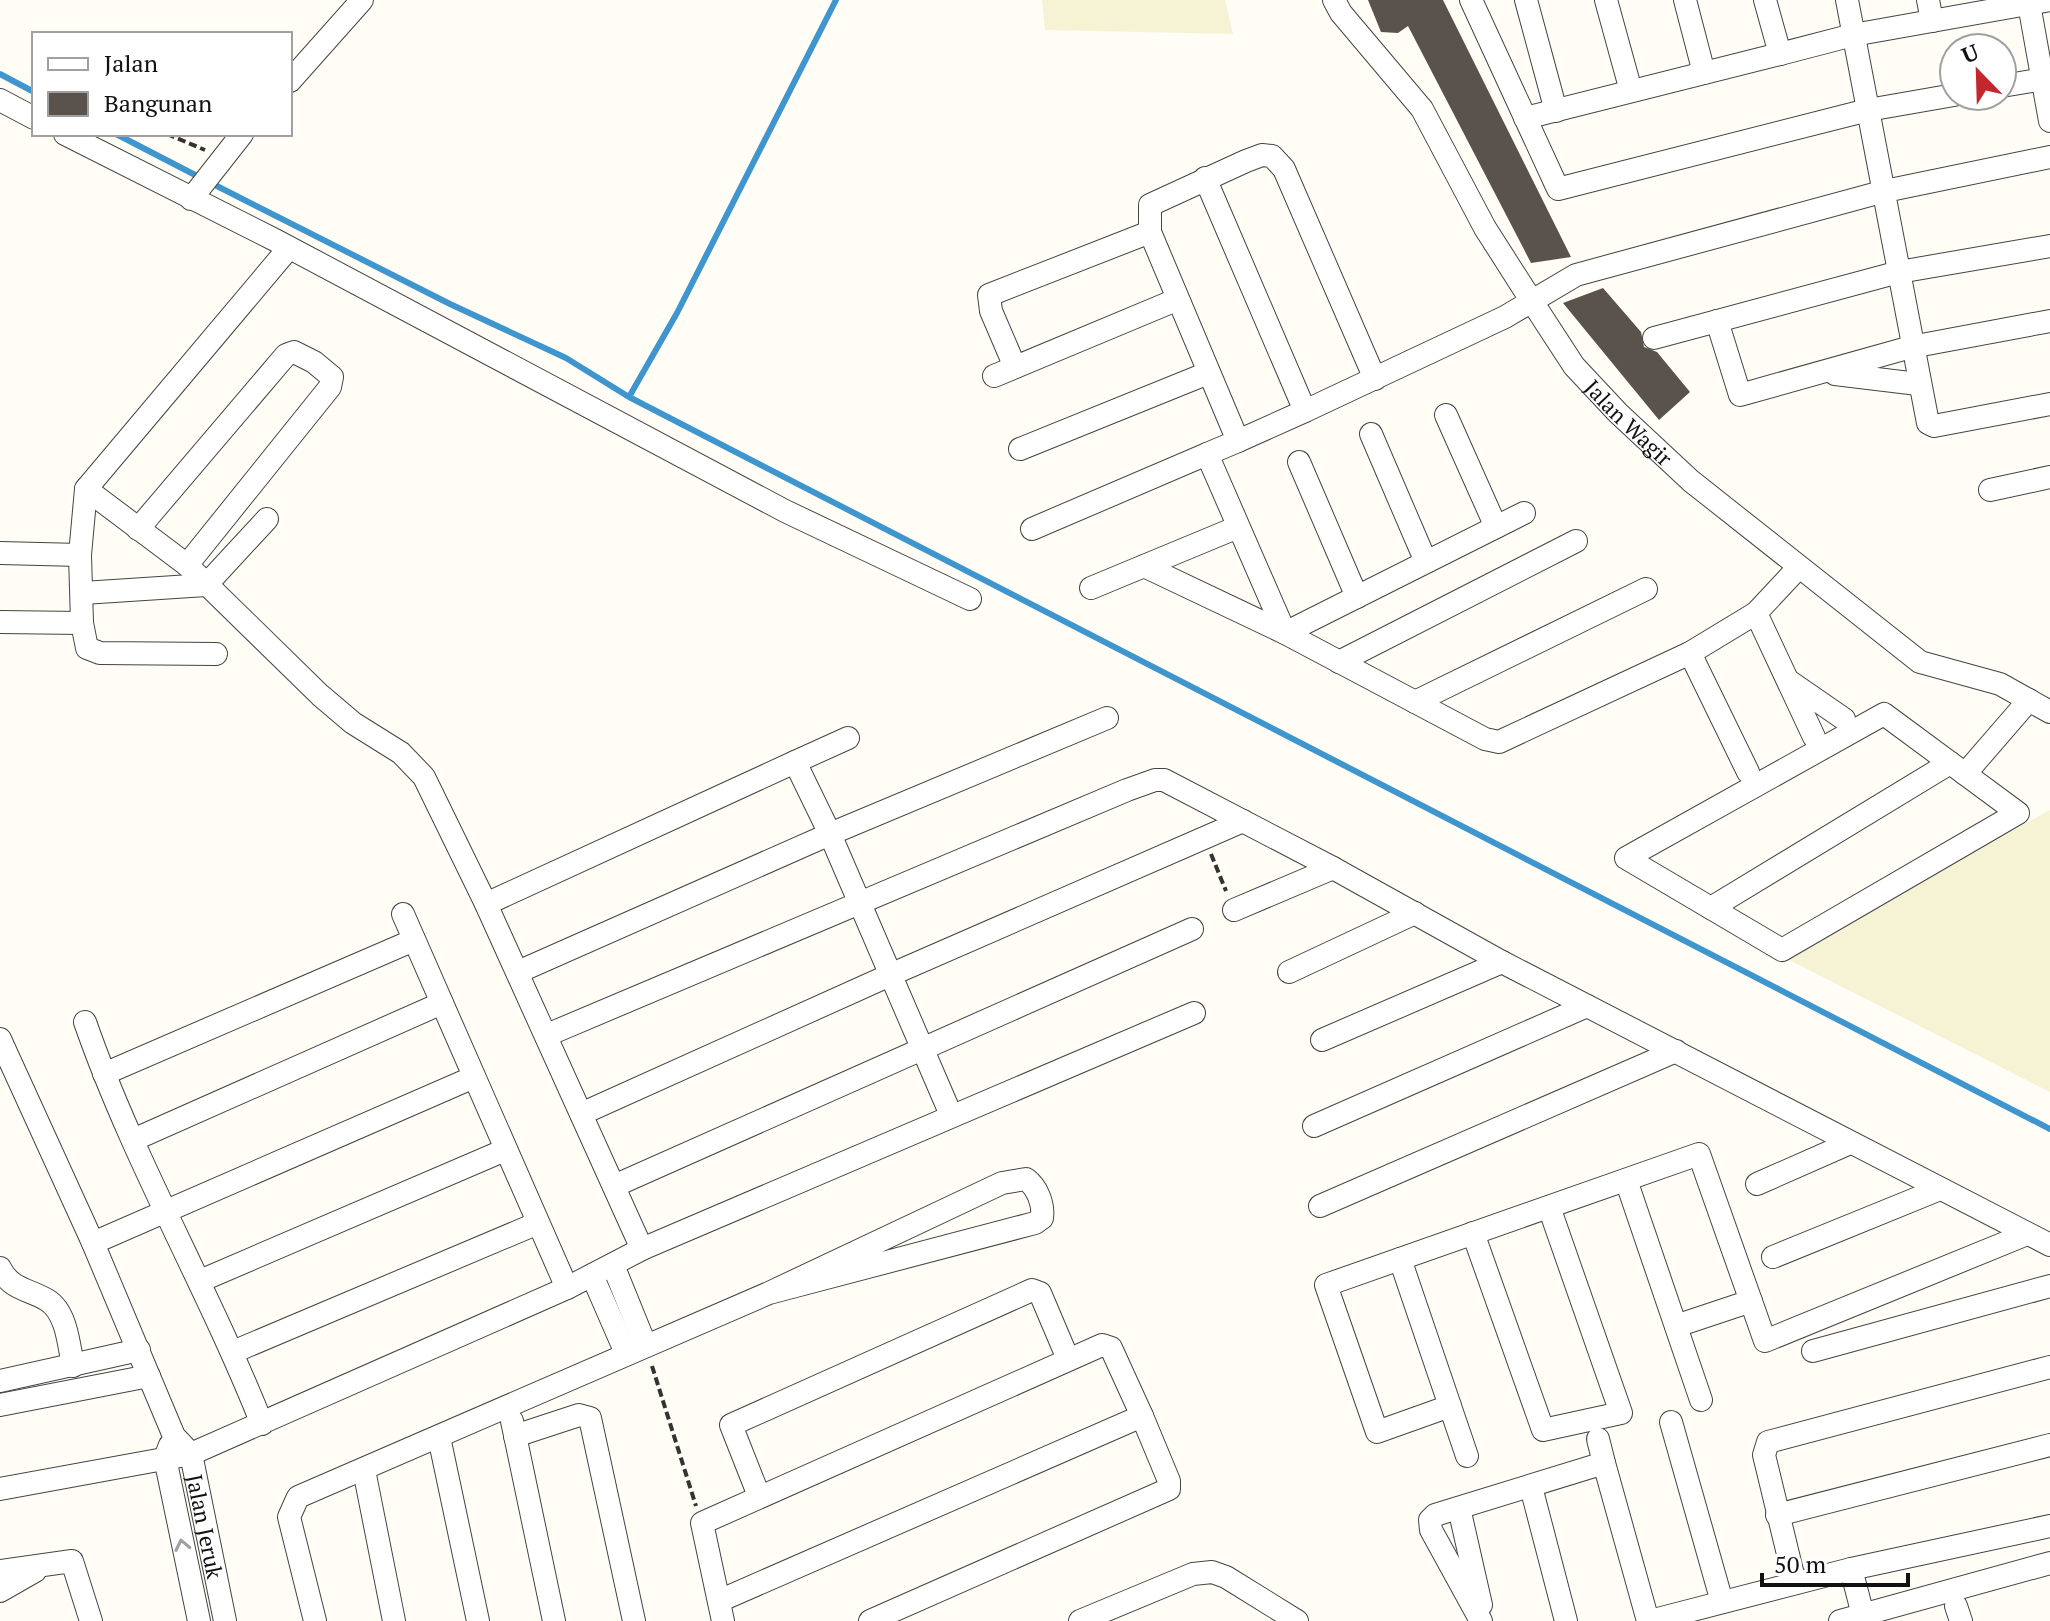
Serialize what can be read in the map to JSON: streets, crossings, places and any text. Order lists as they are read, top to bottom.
{
  "streets": {
    "street": ["Jalan Wagir", "Jalan Jeruk"]
  },
  "legend": ["Jalan", "Bangunan"],
  "scale_bar": "50 m",
  "north": "top left"
}
